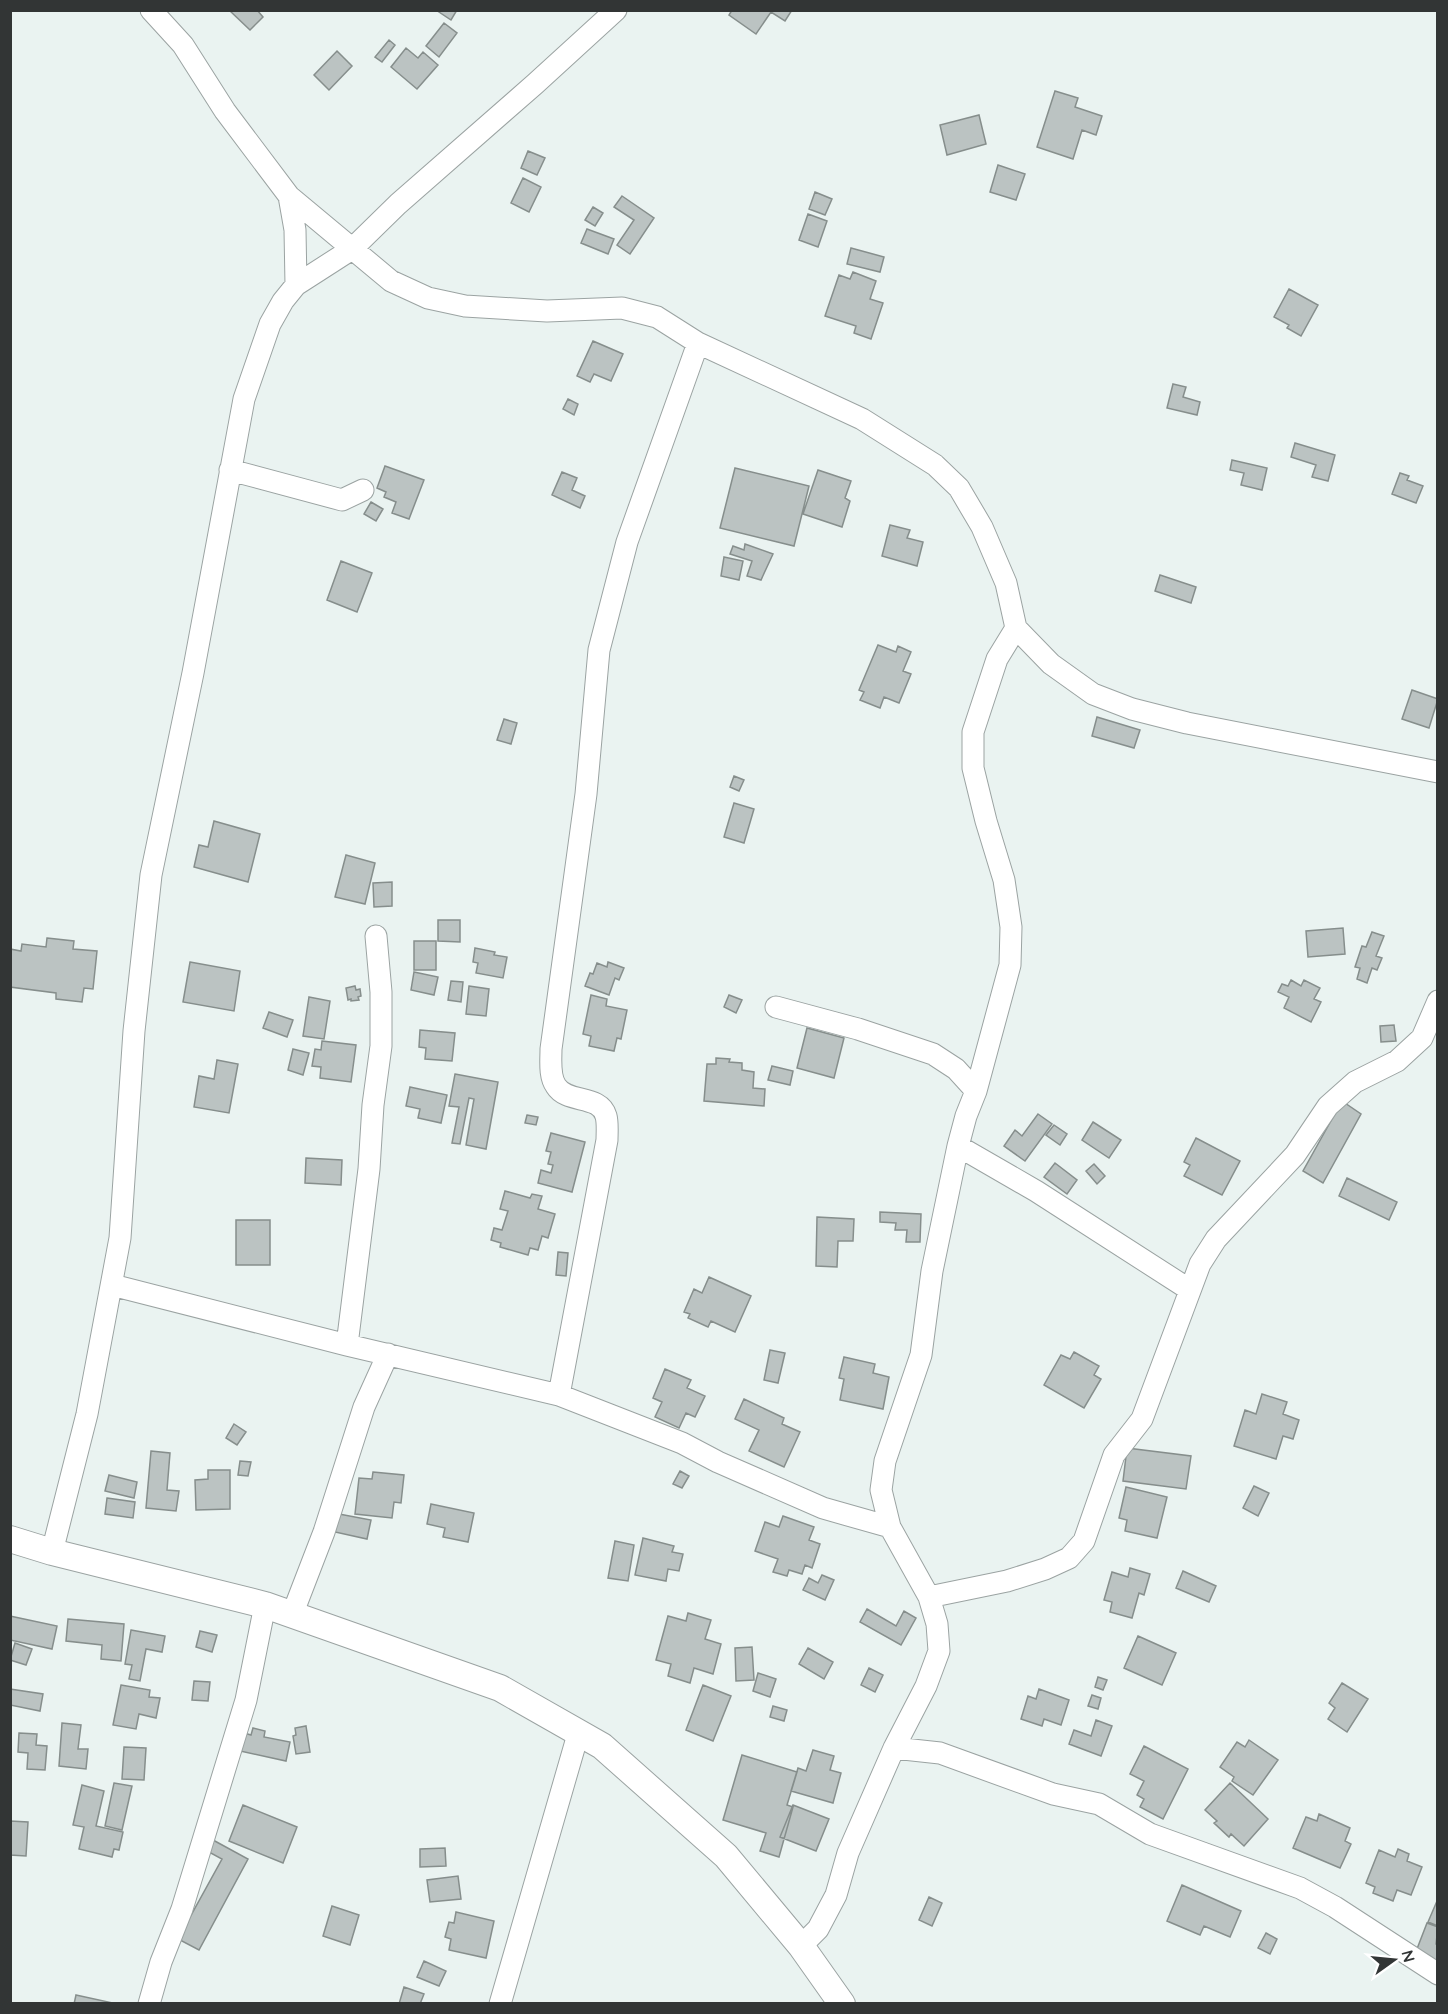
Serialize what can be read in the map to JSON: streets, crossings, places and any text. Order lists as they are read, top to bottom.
{
  "north": "right"
}
